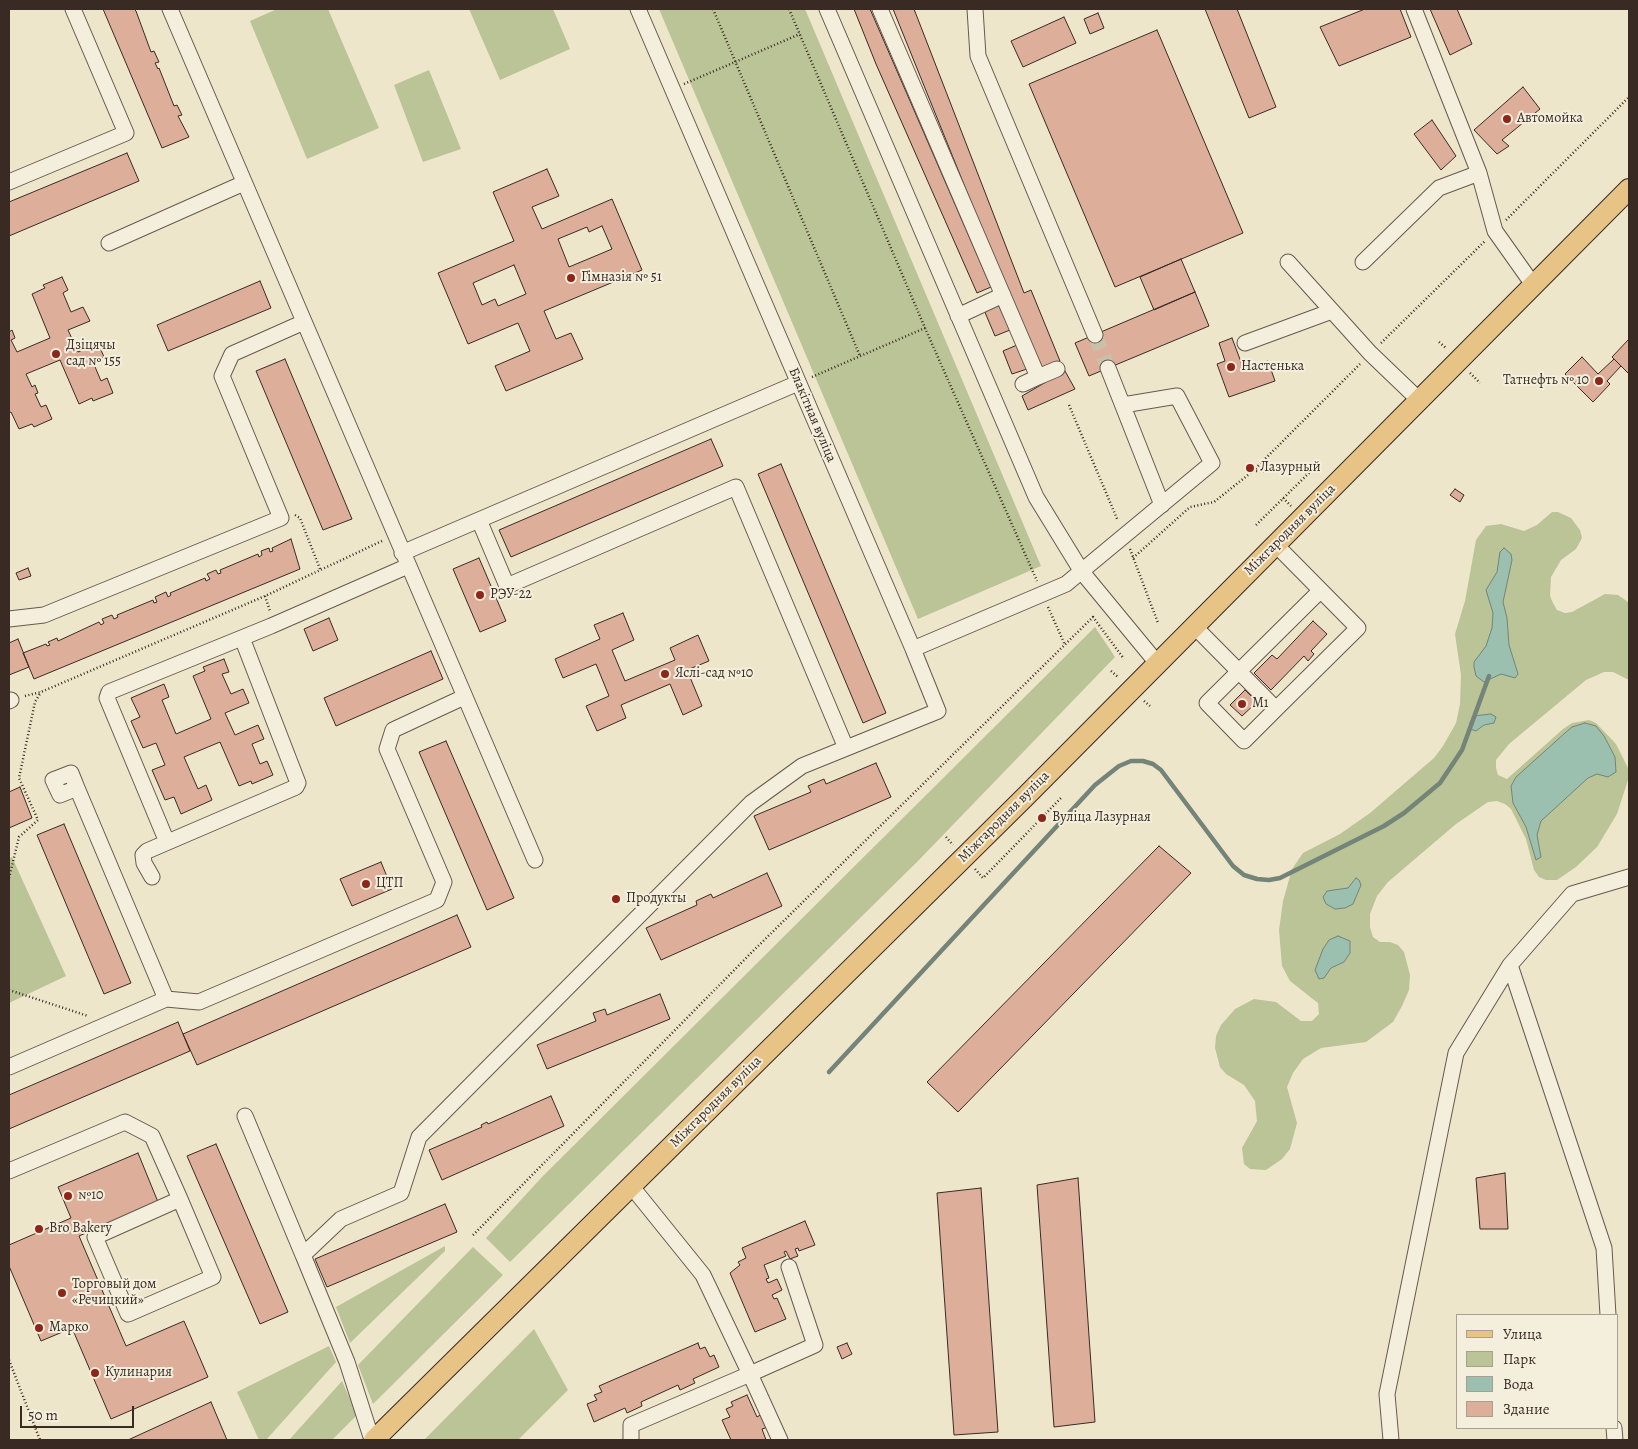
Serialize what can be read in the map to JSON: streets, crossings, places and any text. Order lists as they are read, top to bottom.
{
  "streets": {
    "main road": ["Міжгародняя вуліца"],
    "street": ["Блакітная вуліца"]
  },
  "places": [
    "Автомойка",
    "Гімназія № 51",
    "Дзіцячы сад № 155",
    "Настенька",
    "Татнефть № 10",
    "Лазурный",
    "РЭУ-22",
    "Яслі-сад №10",
    "М1",
    "Вуліца Лазурная",
    "ЦТП",
    "Продукты",
    "№10",
    "Bro Bakery",
    "Торговый дом «Речицкий»",
    "Марко",
    "Кулинария"
  ],
  "legend": [
    "Улица",
    "Парк",
    "Вода",
    "Здание"
  ],
  "scale_bar": "50 m"
}
